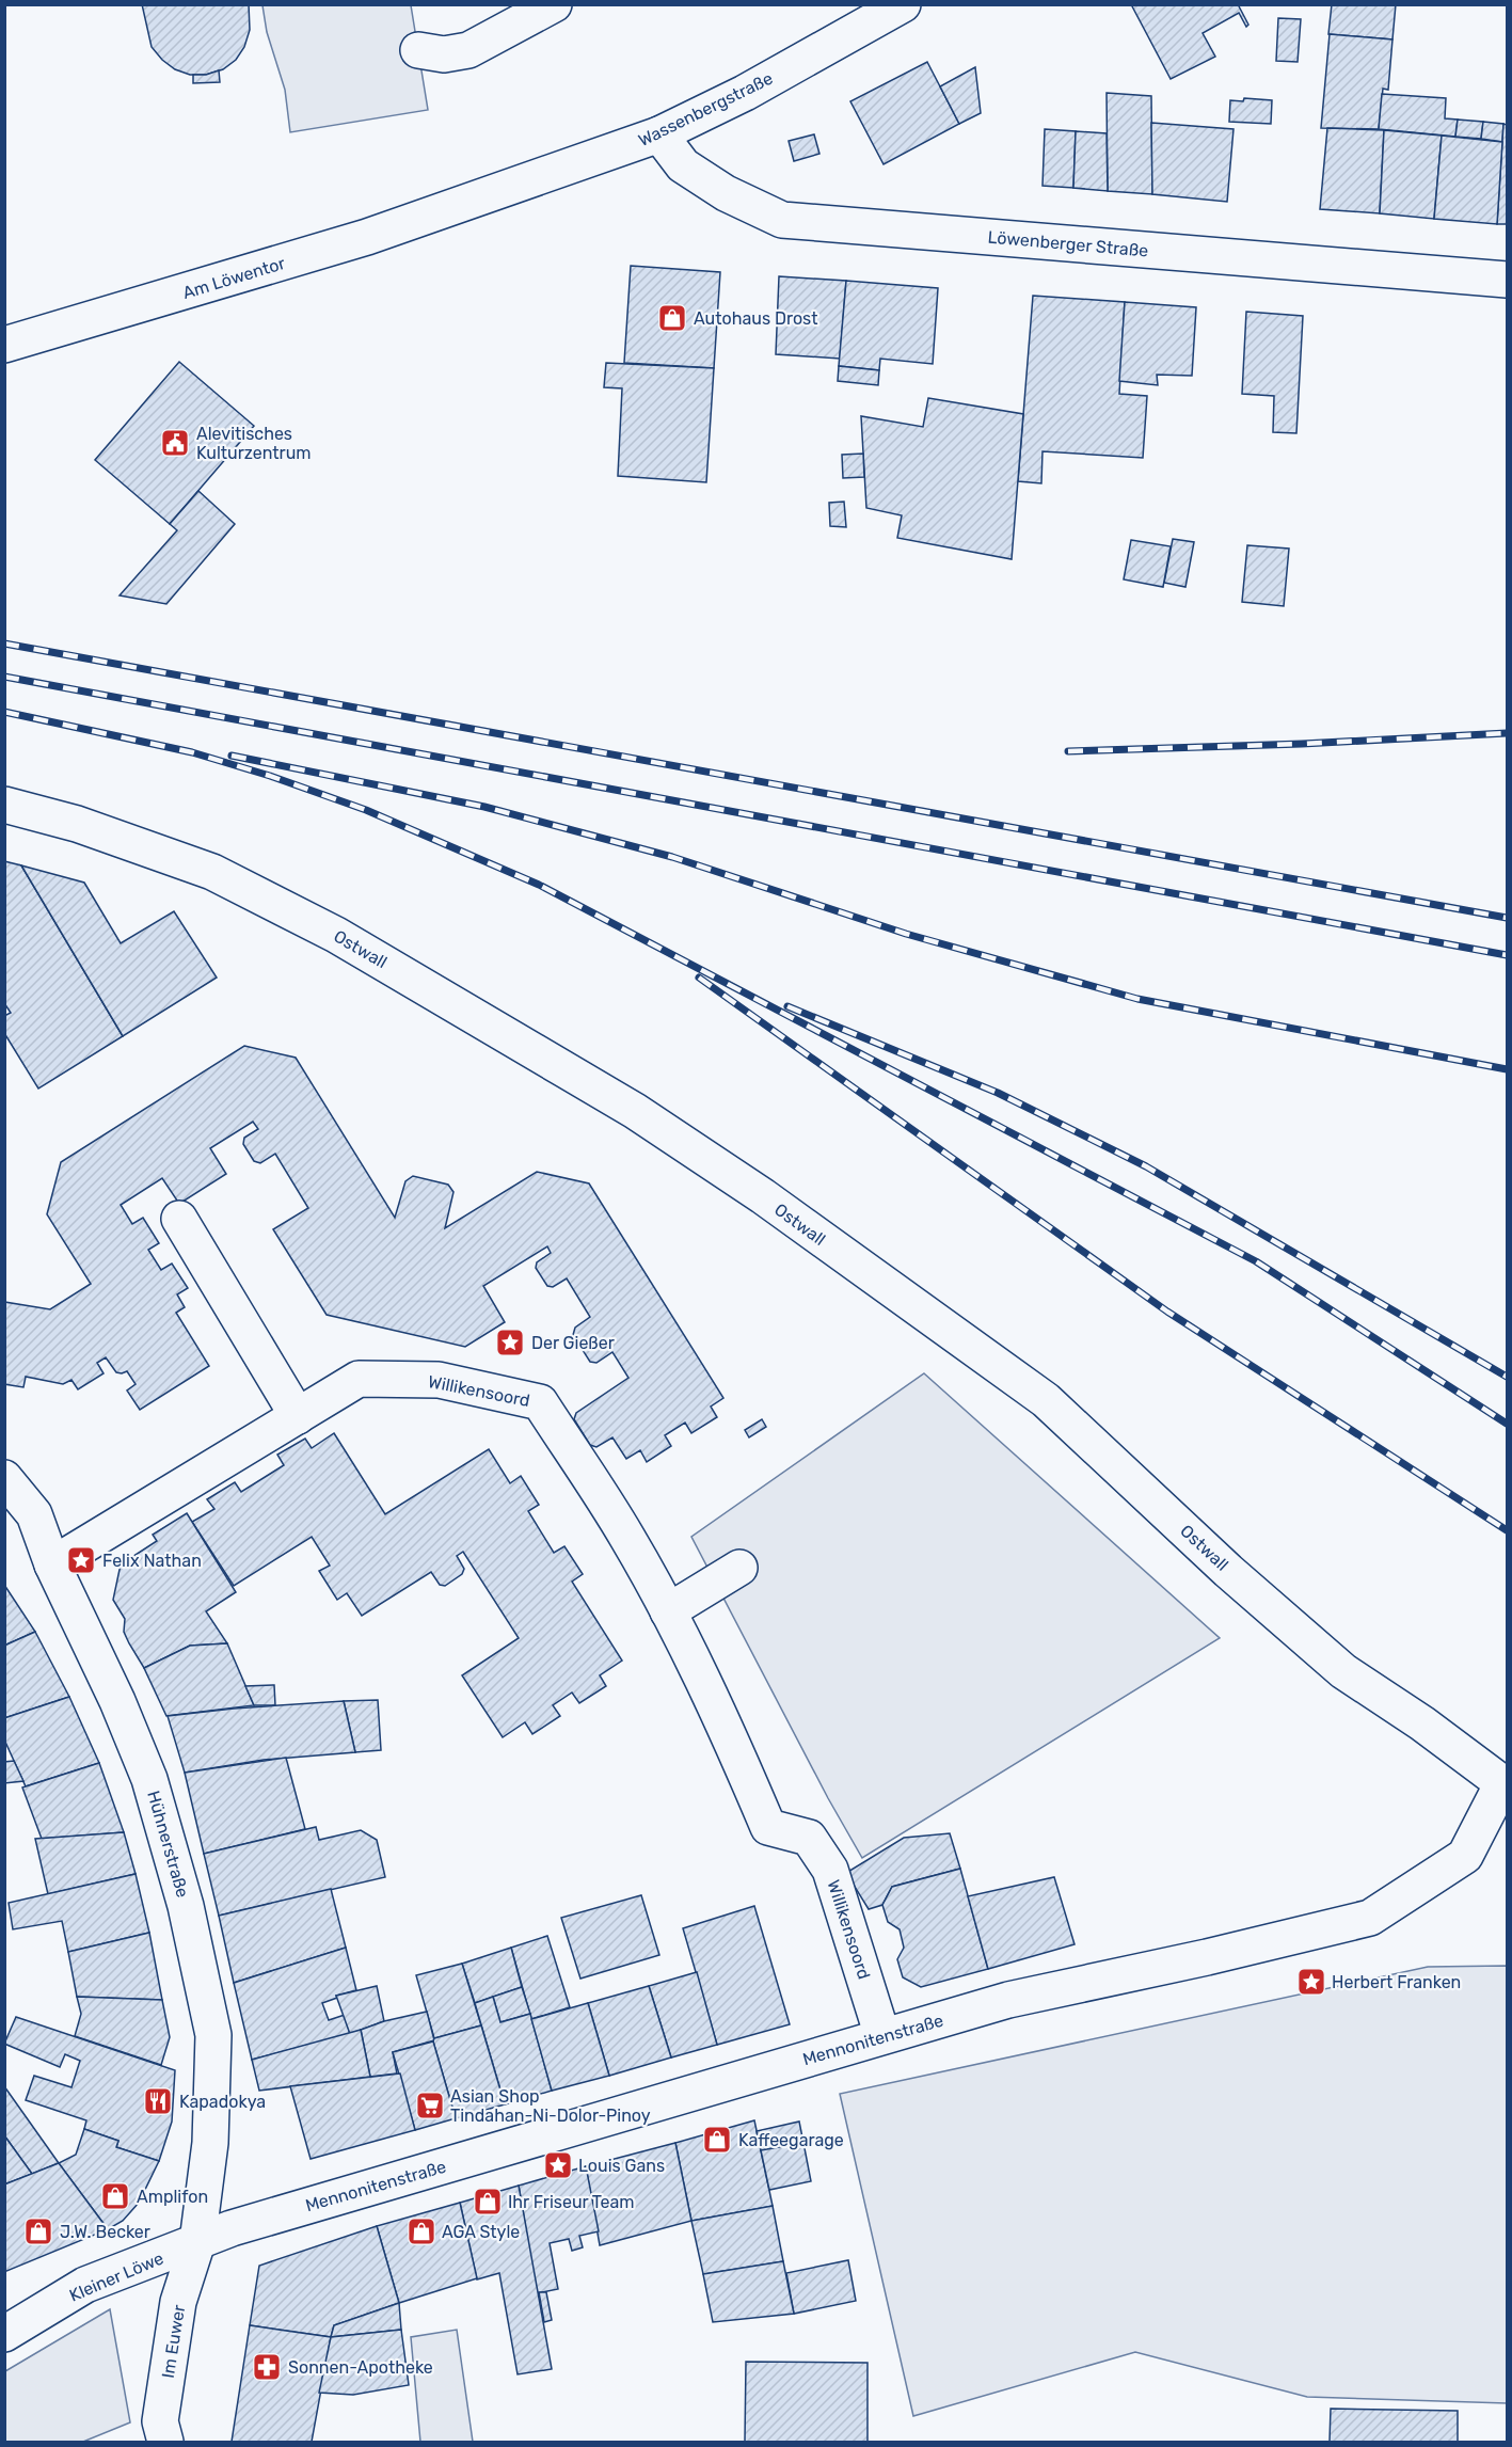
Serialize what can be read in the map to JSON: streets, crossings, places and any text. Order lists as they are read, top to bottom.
{
  "streets": {
    "street": [
      "Wassenbergstraße",
      "Löwenberger Straße",
      "Am Löwentor",
      "Ostwall",
      "Willikensoord",
      "Hühnerstraße",
      "Mennonitenstraße",
      "Kleiner Löwe",
      "Im Euwer"
    ]
  },
  "crossings": [
    ["Wassenbergstraße", "Löwenberger Straße"],
    ["Wassenbergstraße", "Am Löwentor"],
    ["Ostwall", "Mennonitenstraße"],
    ["Willikensoord", "Hühnerstraße"],
    ["Willikensoord", "Mennonitenstraße"],
    ["Hühnerstraße", "Mennonitenstraße"],
    ["Hühnerstraße", "Kleiner Löwe"],
    ["Hühnerstraße", "Im Euwer"],
    ["Mennonitenstraße", "Kleiner Löwe"],
    ["Mennonitenstraße", "Im Euwer"],
    ["Kleiner Löwe", "Im Euwer"]
  ],
  "places": {
    "shop": [
      "Autohaus Drost",
      "Kaffeegarage",
      "Amplifon",
      "Ihr Friseur Team",
      "J.W. Becker",
      "AGA Style"
    ],
    "public building": ["Alevitisches Kulturzentrum"],
    "place": [
      "Der Gießer",
      "Felix Nathan",
      "Herbert Franken",
      "Louis Gans"
    ],
    "restaurant": ["Kapadokya"],
    "supermarket": ["Asian Shop Tindahan-Ni-Dolor-Pinoy"],
    "pharmacy": ["Sonnen-Apotheke"]
  }
}
